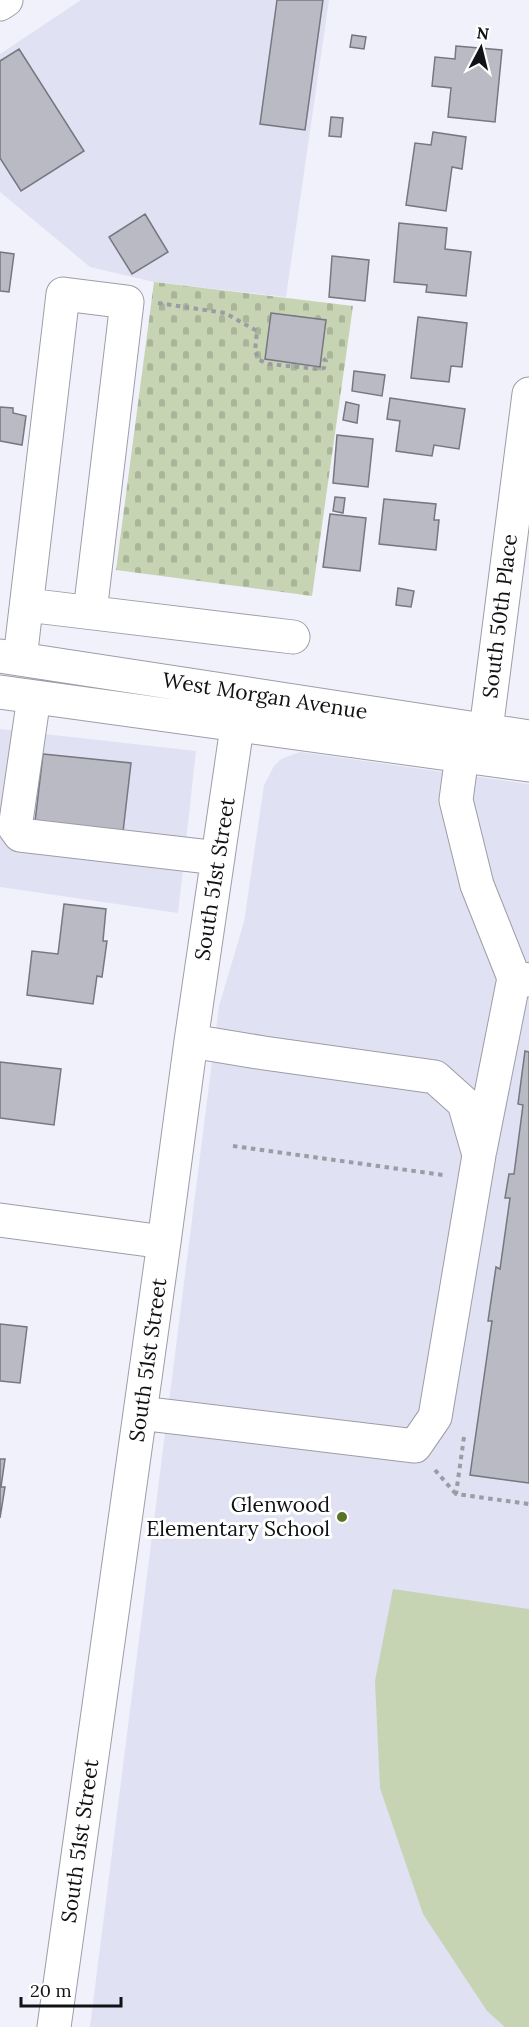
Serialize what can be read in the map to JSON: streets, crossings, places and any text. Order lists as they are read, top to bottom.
{
  "streets": {
    "street": ["South 50th Place", "West Morgan Avenue", "South 51st Street"]
  },
  "crossings": [
    ["South 50th Place", "West Morgan Avenue"],
    ["West Morgan Avenue", "South 51st Street"]
  ],
  "places": ["Glenwood Elementary School"],
  "scale_bar": "20 m",
  "north": "top"
}
